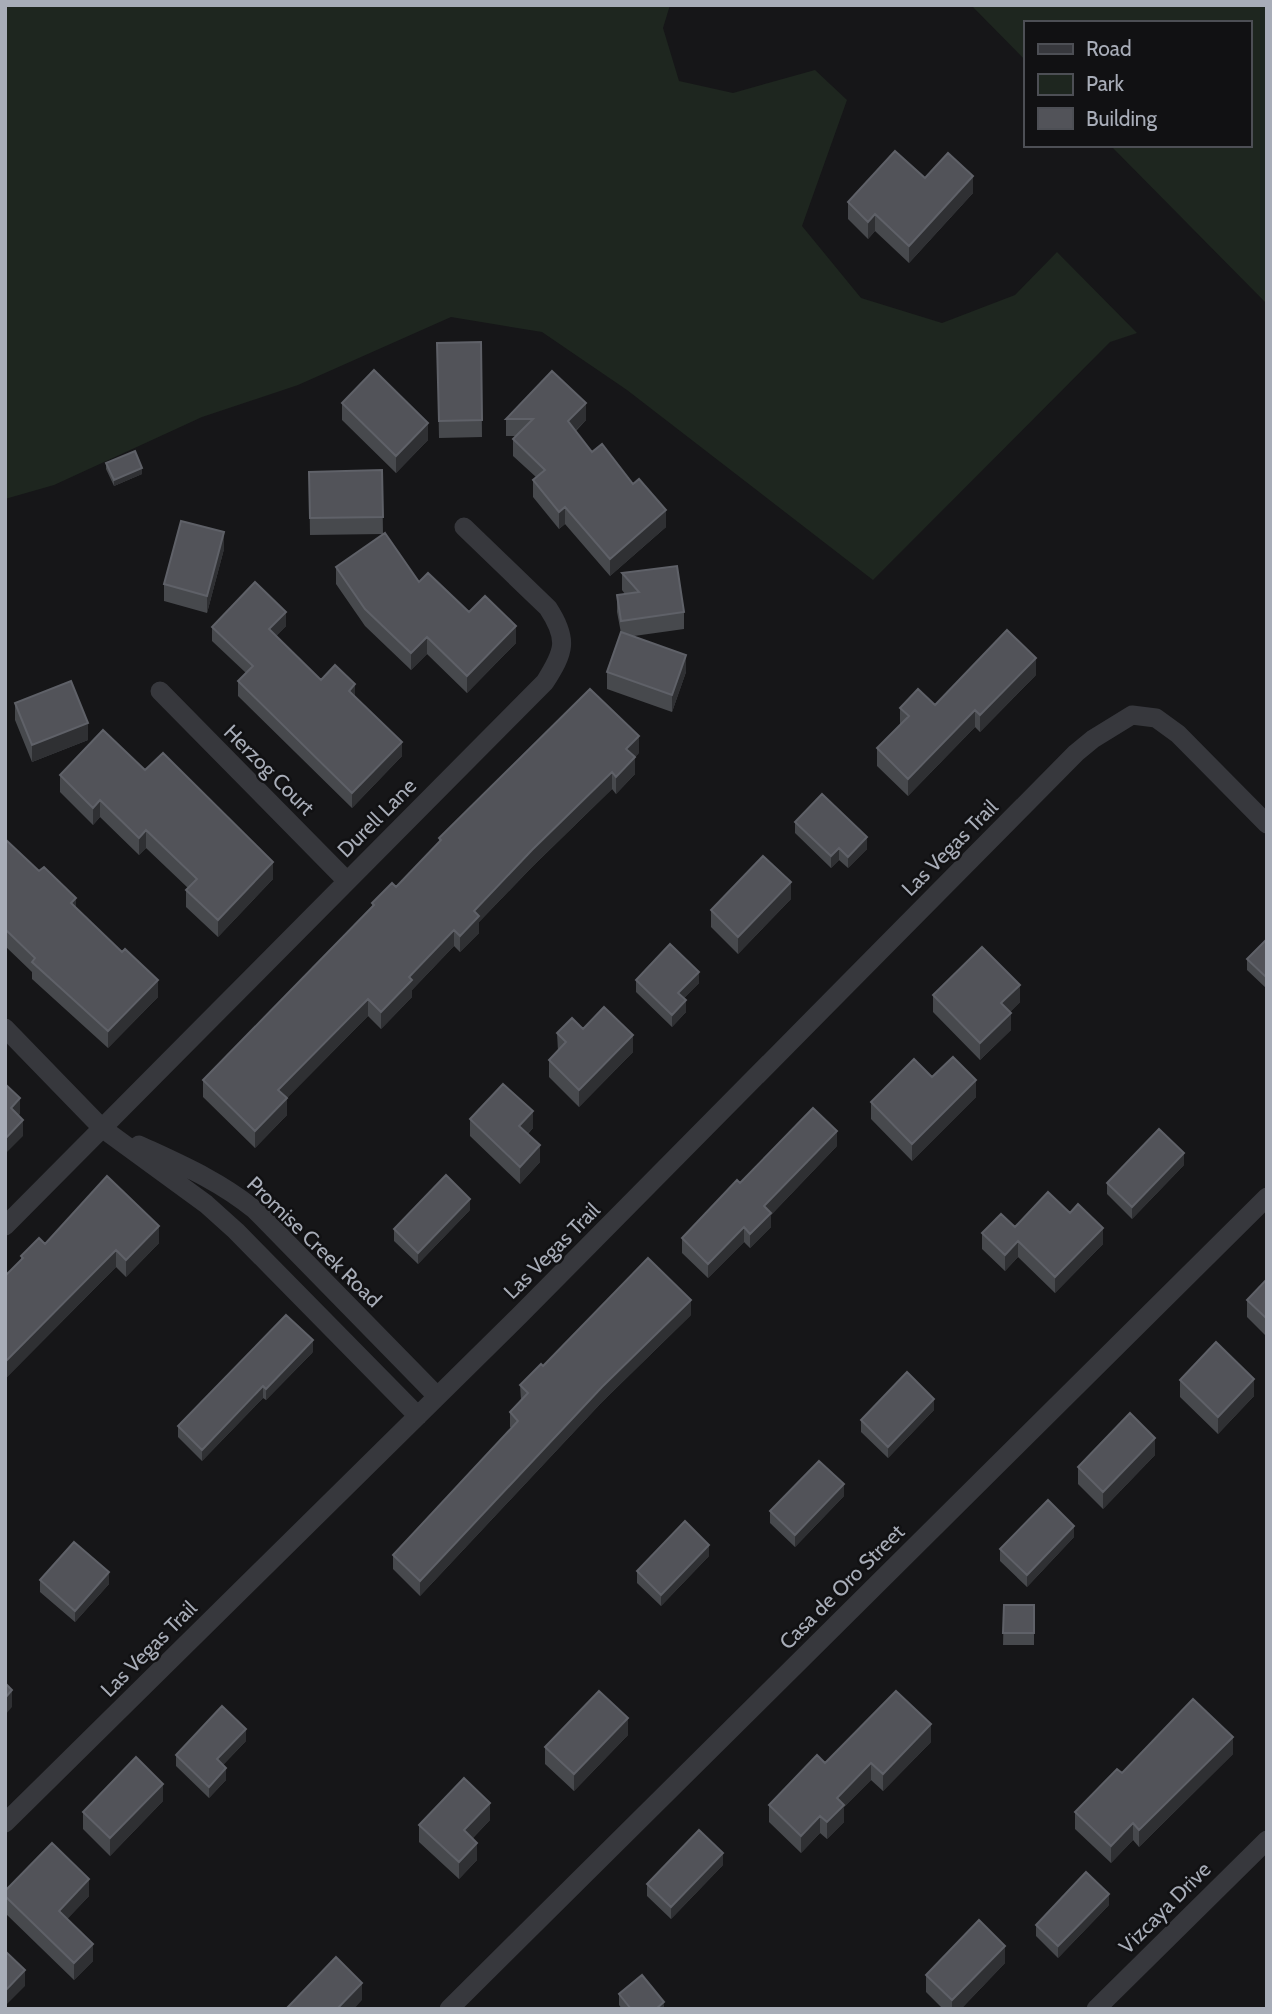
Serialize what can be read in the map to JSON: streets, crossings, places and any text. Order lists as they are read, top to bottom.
{
  "streets": {
    "street": [
      "Herzog Court",
      "Durell Lane",
      "Las Vegas Trail",
      "Promise Creek Road",
      "Casa de Oro Street",
      "Vizcaya Drive"
    ]
  },
  "crossings": [
    ["Herzog Court", "Durell Lane"],
    ["Durell Lane", "Promise Creek Road"],
    ["Las Vegas Trail", "Promise Creek Road"]
  ],
  "legend": ["Road", "Park", "Building"]
}
